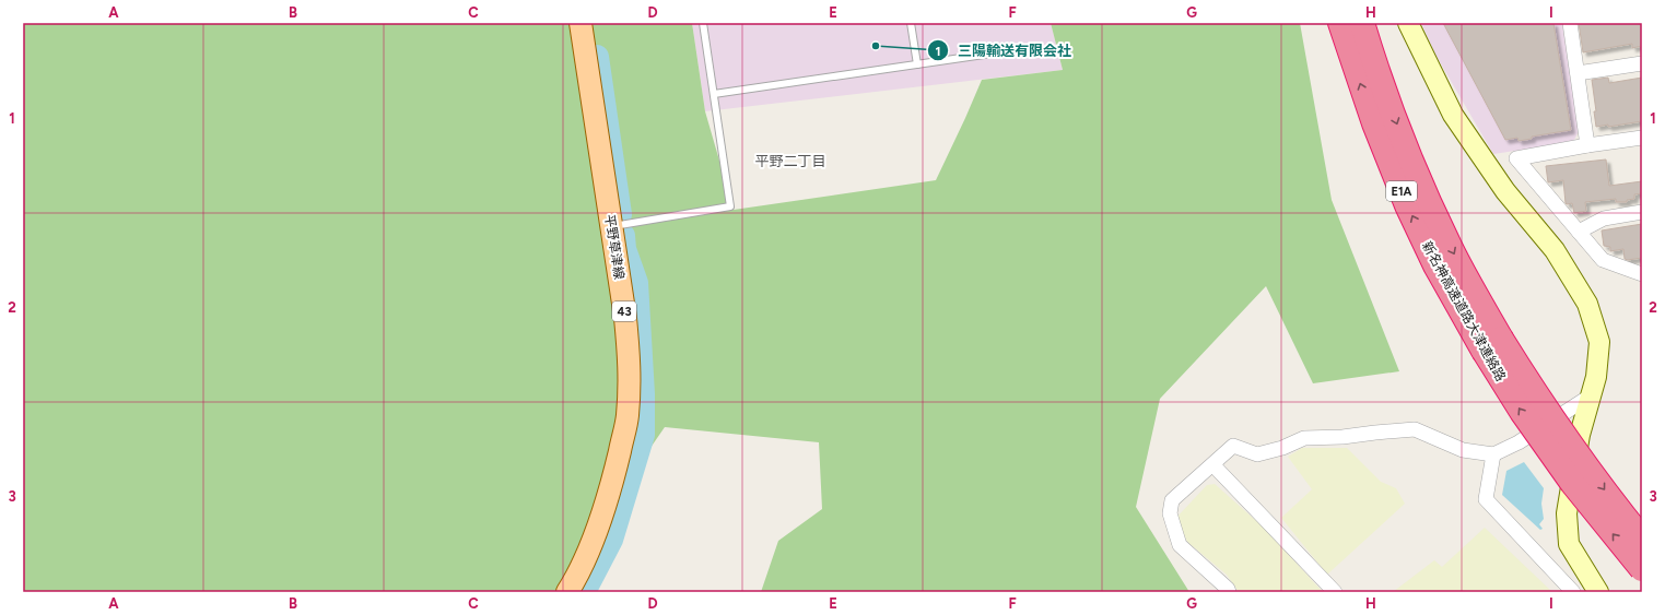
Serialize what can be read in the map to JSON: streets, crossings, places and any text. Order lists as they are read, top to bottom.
{
  "streets": {
    "highway": ["E1A", "新名神高速道路大津連絡路"],
    "main road": ["平野草津線", "43"]
  },
  "districts": ["平野二丁目"],
  "places": ["三陽輸送有限会社"],
  "grid": {
    "columns": [
      "A",
      "B",
      "C",
      "D",
      "E",
      "F",
      "G",
      "H",
      "I"
    ],
    "rows": ["1", "2", "3"]
  }
}
